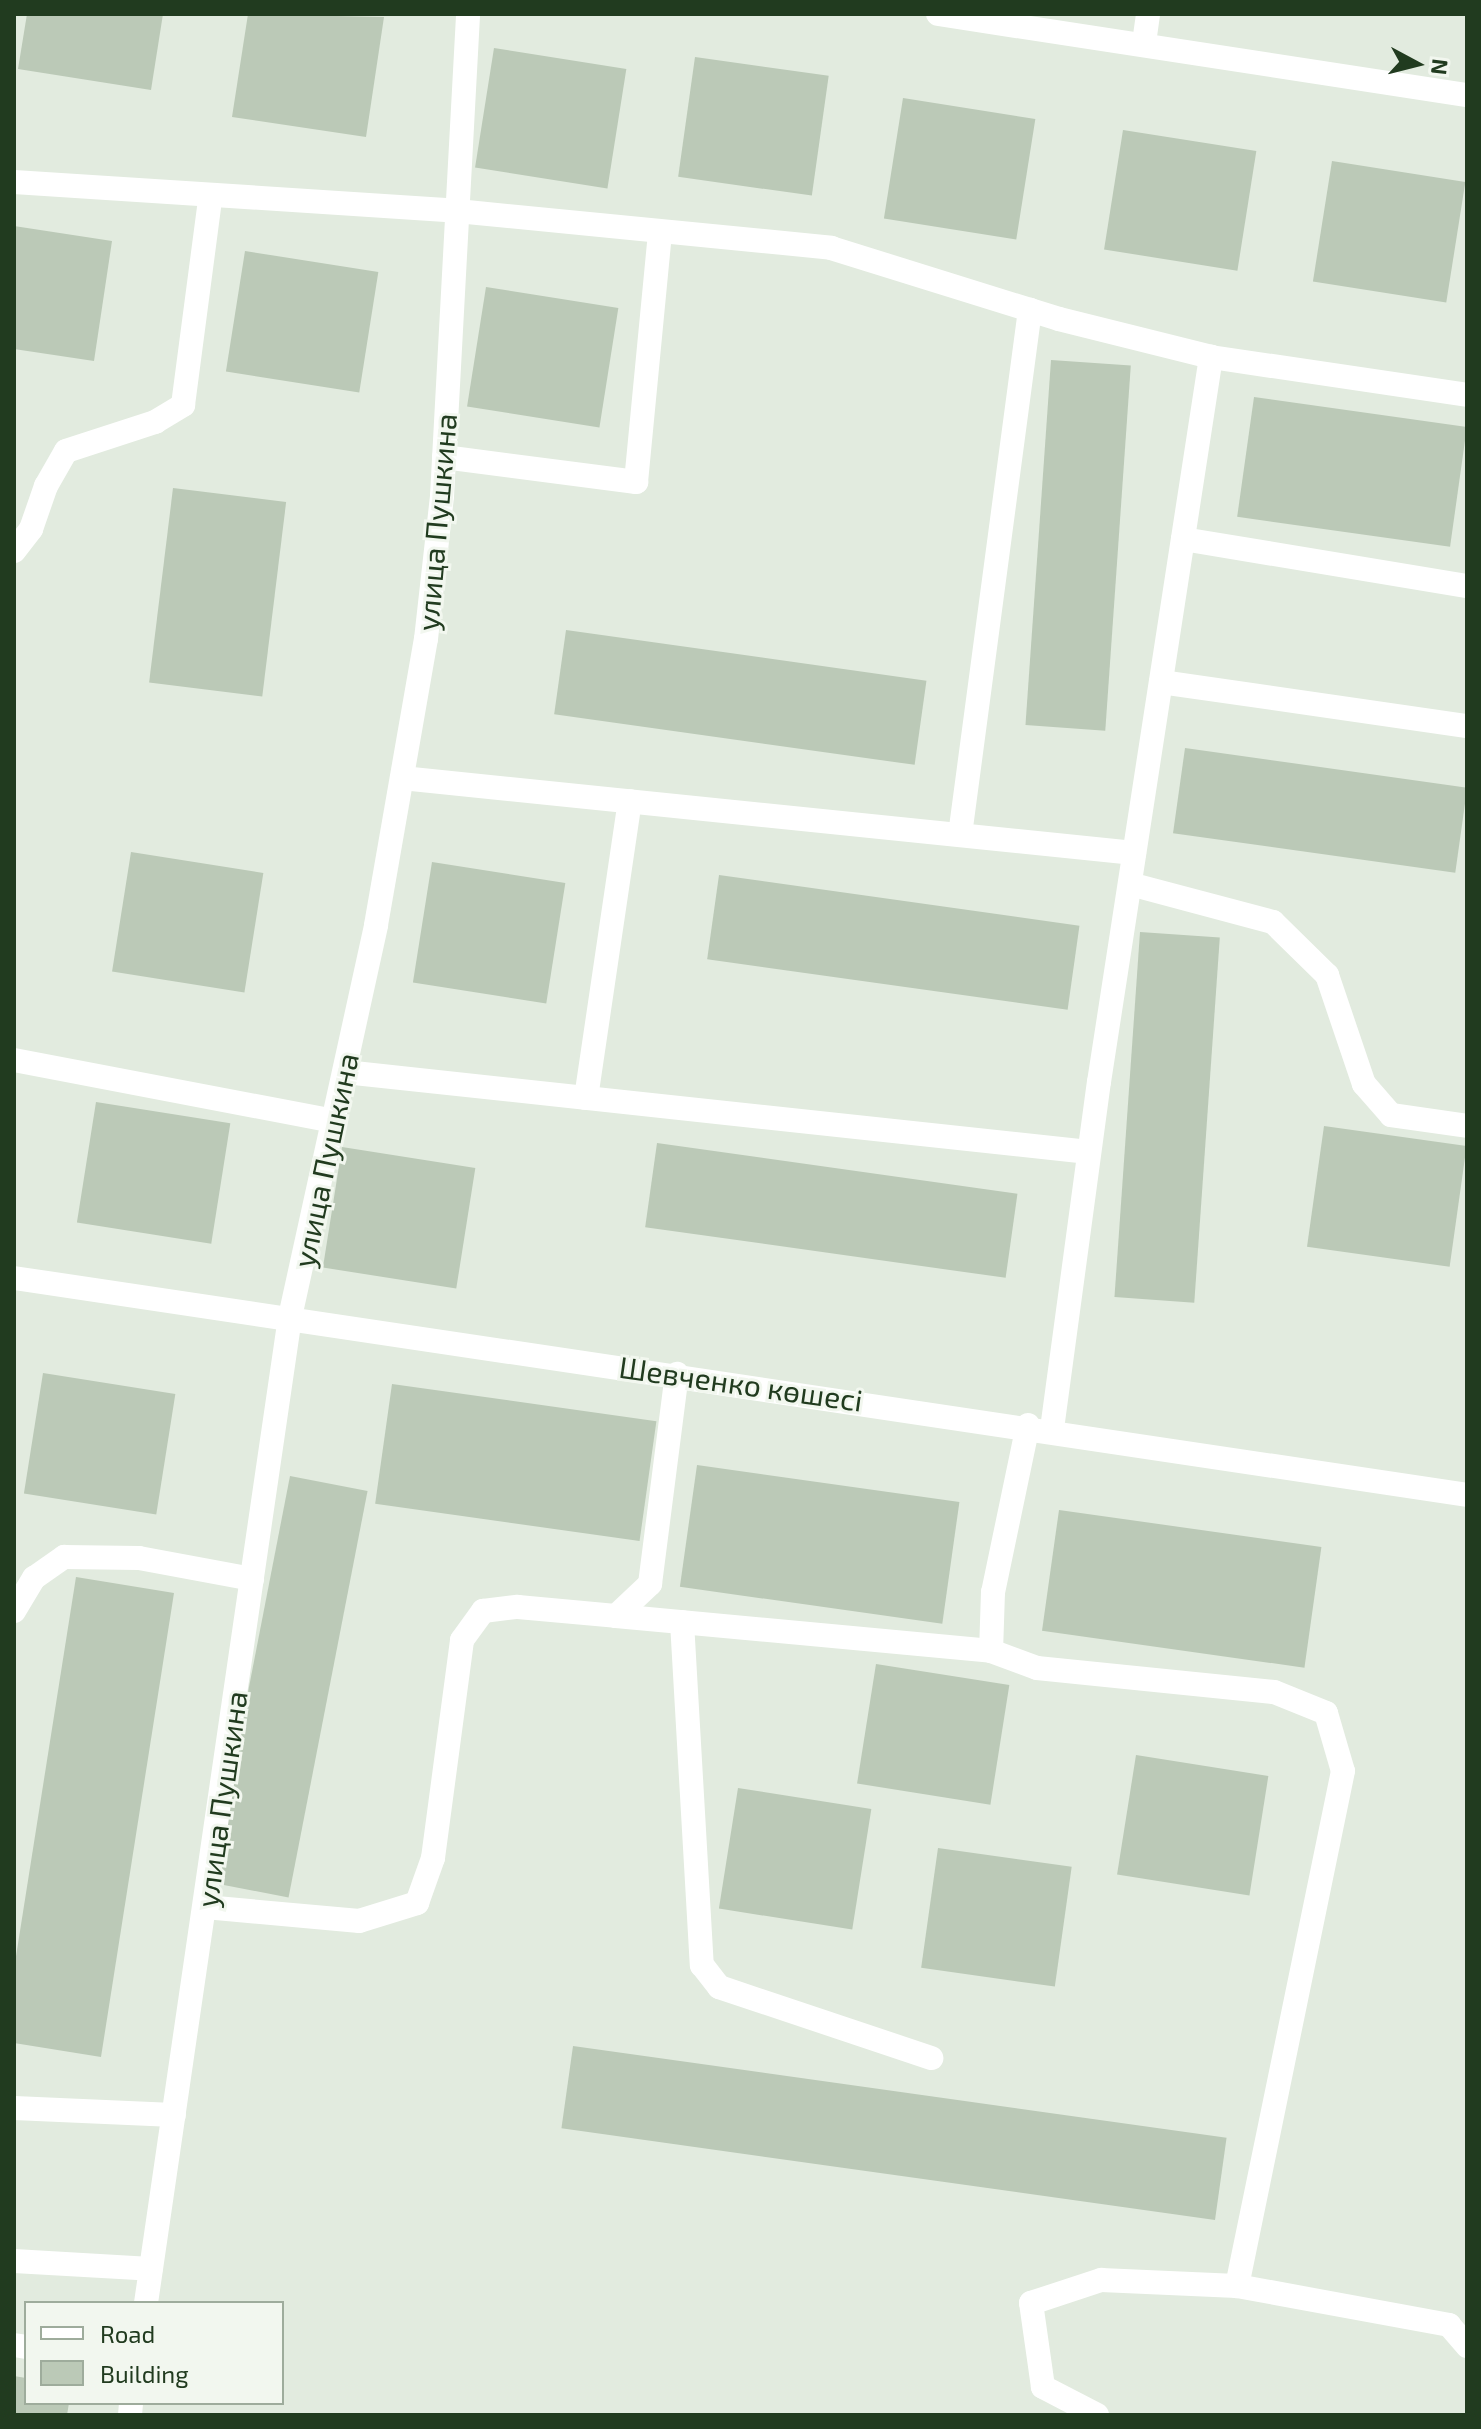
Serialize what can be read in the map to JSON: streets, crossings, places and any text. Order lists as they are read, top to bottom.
{
  "streets": {
    "street": ["улица Пушкина", "Шевченко көшесі"]
  },
  "crossings": [
    ["улица Пушкина", "Шевченко көшесі"]
  ],
  "legend": ["Road", "Building"],
  "north": "right"
}
